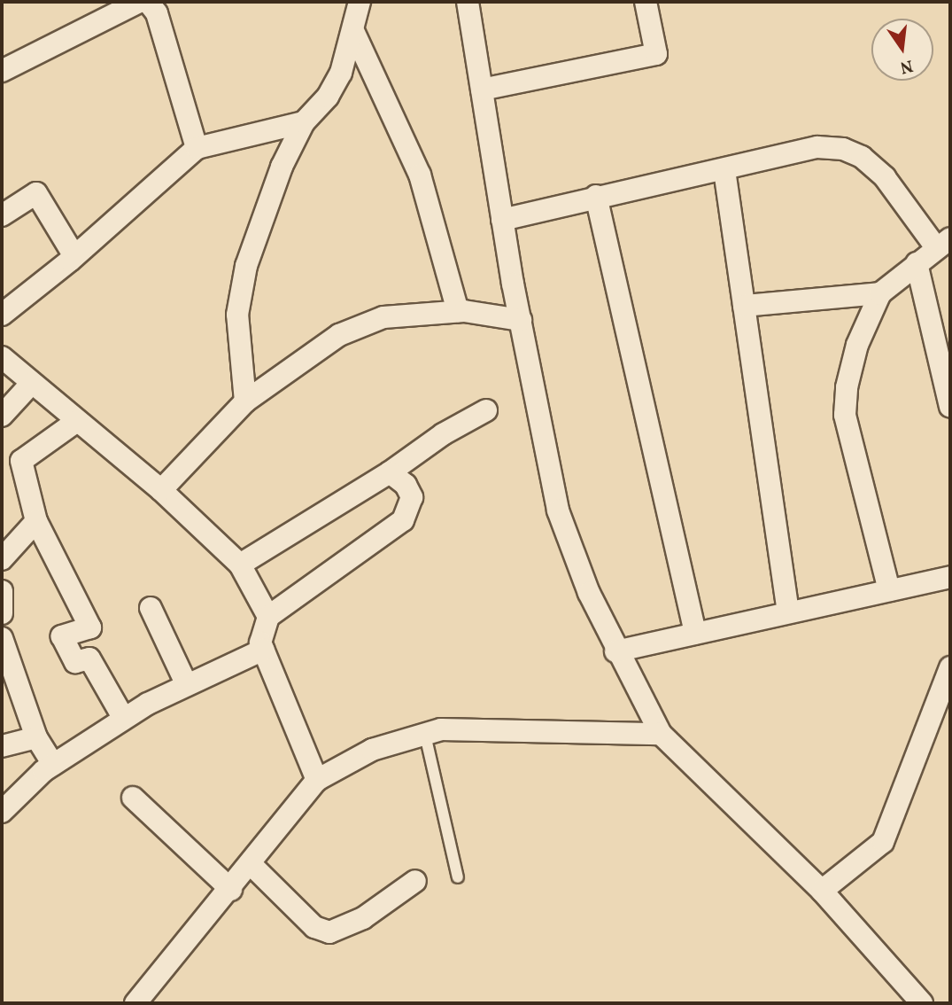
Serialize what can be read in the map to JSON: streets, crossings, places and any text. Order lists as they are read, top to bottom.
{
  "north": "bottom"
}
